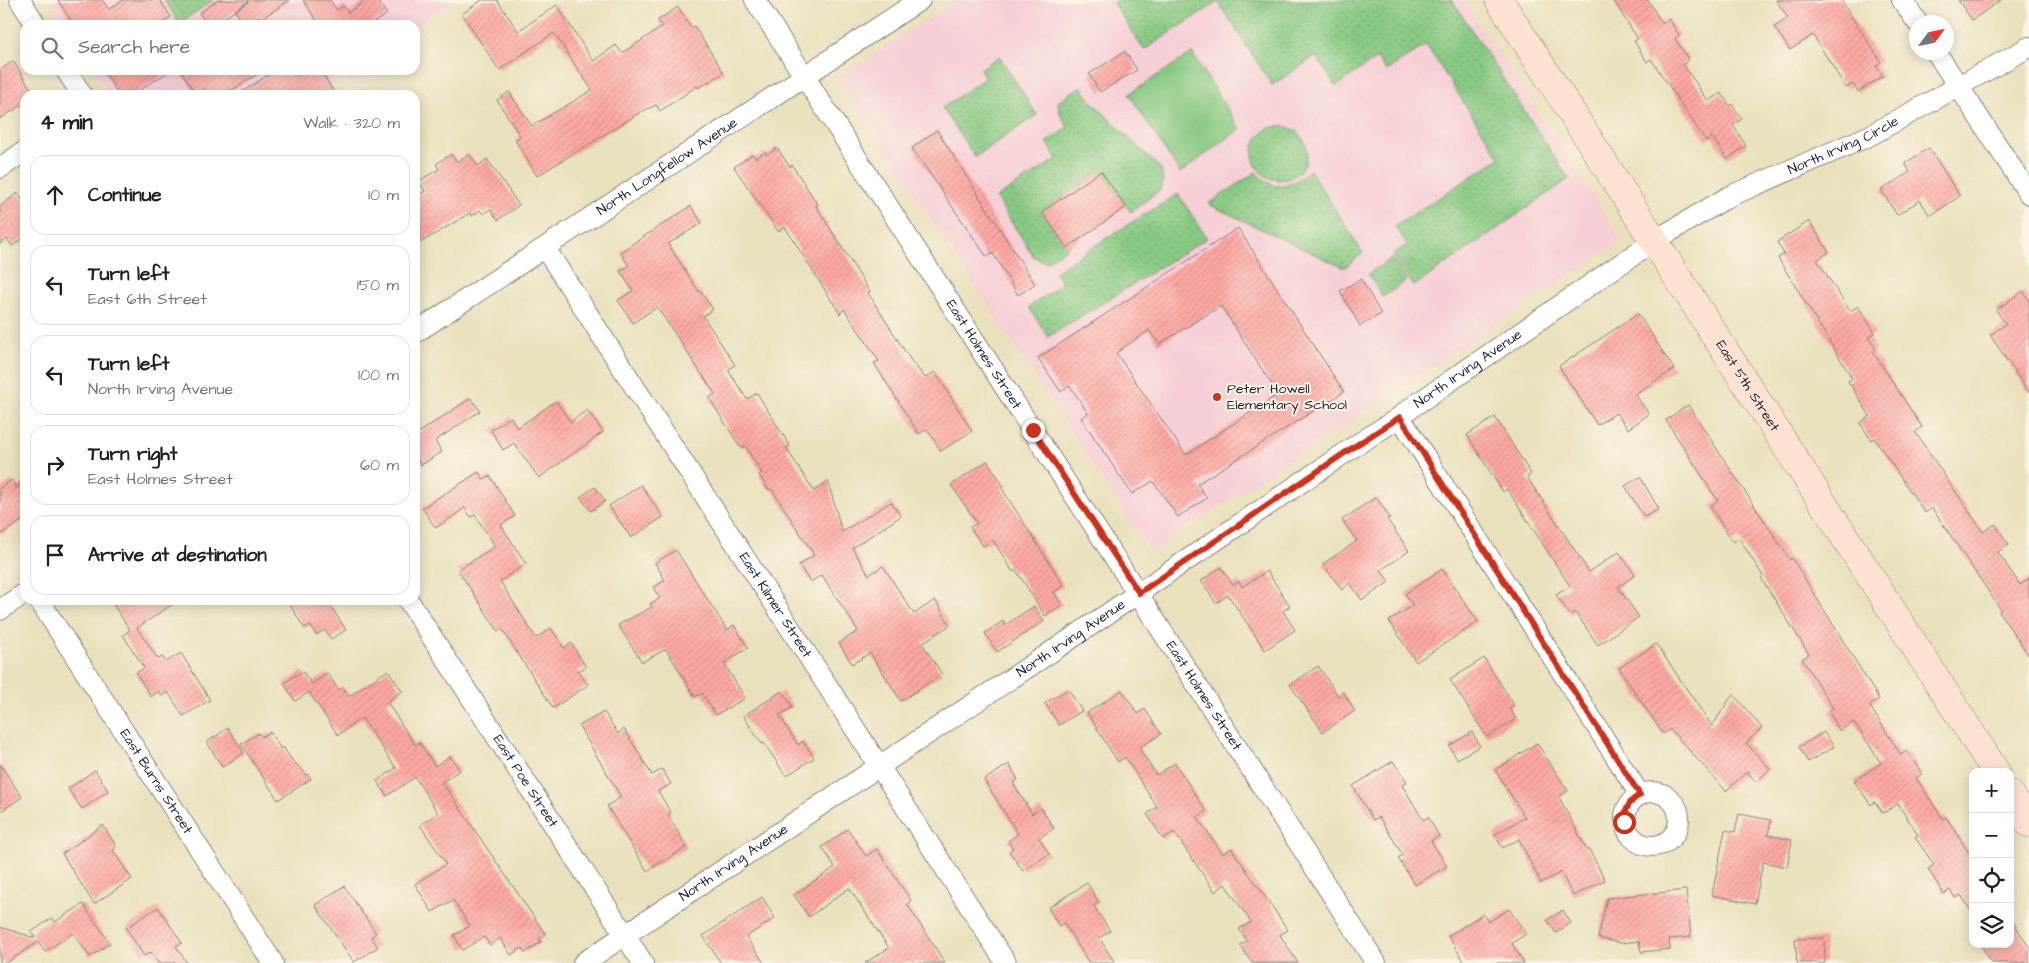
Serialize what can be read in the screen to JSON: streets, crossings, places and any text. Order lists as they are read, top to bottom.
{
  "streets": {
    "street": [
      "North Irving Circle",
      "North Longfellow Avenue",
      "East Holmes Street",
      "North Irving Avenue",
      "East 5th Street",
      "East Kilmer Street",
      "East Burns Street",
      "East Poe Street"
    ]
  },
  "crossings": [
    ["North Irving Circle", "North Irving Avenue"],
    ["North Irving Circle", "East 5th Street"],
    ["North Longfellow Avenue", "East Holmes Street"],
    ["North Longfellow Avenue", "East Kilmer Street"],
    ["East Holmes Street", "North Irving Avenue"],
    ["North Irving Avenue", "East 5th Street"],
    ["North Irving Avenue", "East Kilmer Street"],
    ["North Irving Avenue", "East Poe Street"]
  ],
  "places": ["Peter Howell Elementary School"],
  "north": "top right",
  "page": {
    "search": "Search here",
    "heading": ["4 min", "Walk · 320 m"],
    "list": [
      ["Continue", "10 m"],
      ["Turn left", "East 6th Street", "150 m"],
      ["Turn left", "North Irving Avenue", "100 m"],
      ["Turn right", "East Holmes Street", "60 m"],
      "Arrive at destination"
    ],
    "map_buttons": ["+", "−"]
  }
}
